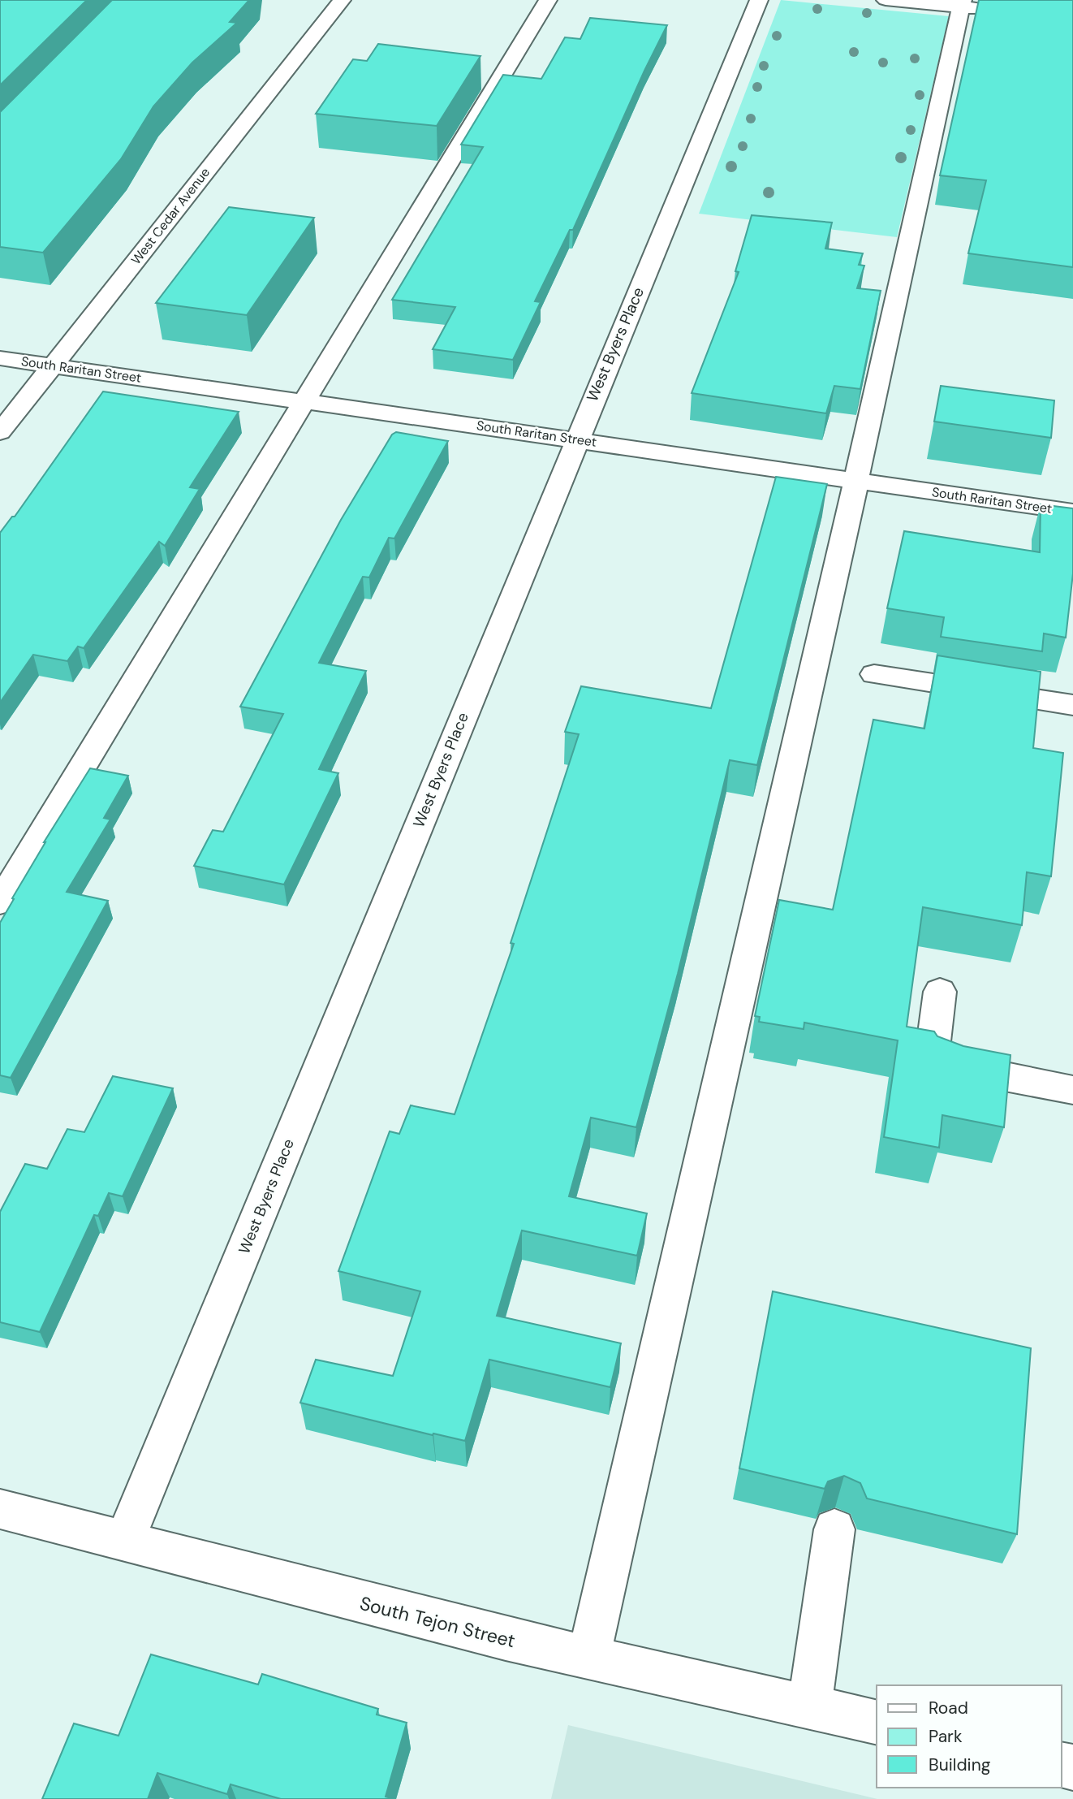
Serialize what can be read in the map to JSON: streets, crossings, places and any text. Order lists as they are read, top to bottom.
{
  "streets": {
    "street": [
      "West Cedar Avenue",
      "West Byers Place",
      "South Raritan Street",
      "South Tejon Street"
    ]
  },
  "crossings": [
    ["West Cedar Avenue", "South Raritan Street"],
    ["West Byers Place", "South Raritan Street"],
    ["West Byers Place", "South Tejon Street"]
  ],
  "legend": ["Road", "Park", "Building"]
}
